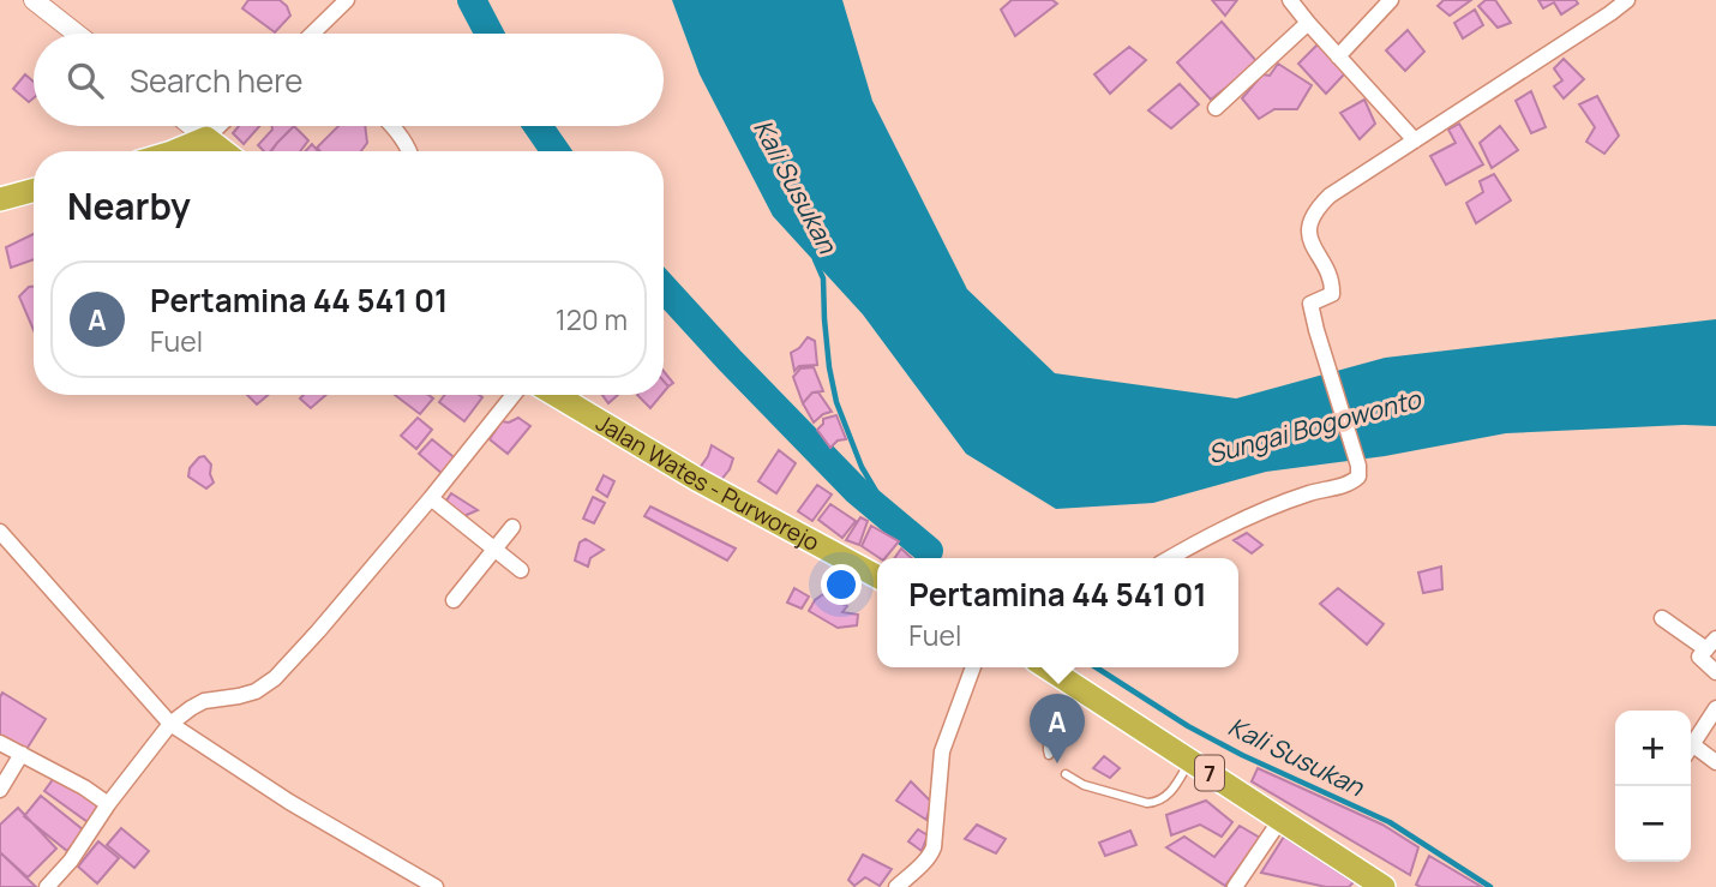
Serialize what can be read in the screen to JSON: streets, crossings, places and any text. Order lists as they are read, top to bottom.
{
  "streets": {
    "highway": ["Jalan Wates - Purworejo", "7"]
  },
  "water": ["Kali Susukan", "Sungai Bogowonto"],
  "page": {
    "search": "Search here",
    "heading": "Nearby",
    "list": [
      {
        "mark": "A",
        "name": "Pertamina 44 541 01",
        "note": "Fuel",
        "value": "120 m"
      }
    ],
    "popup": ["Pertamina 44 541 01", "Fuel"],
    "pins": "A",
    "map_buttons": ["+", "−"]
  }
}
